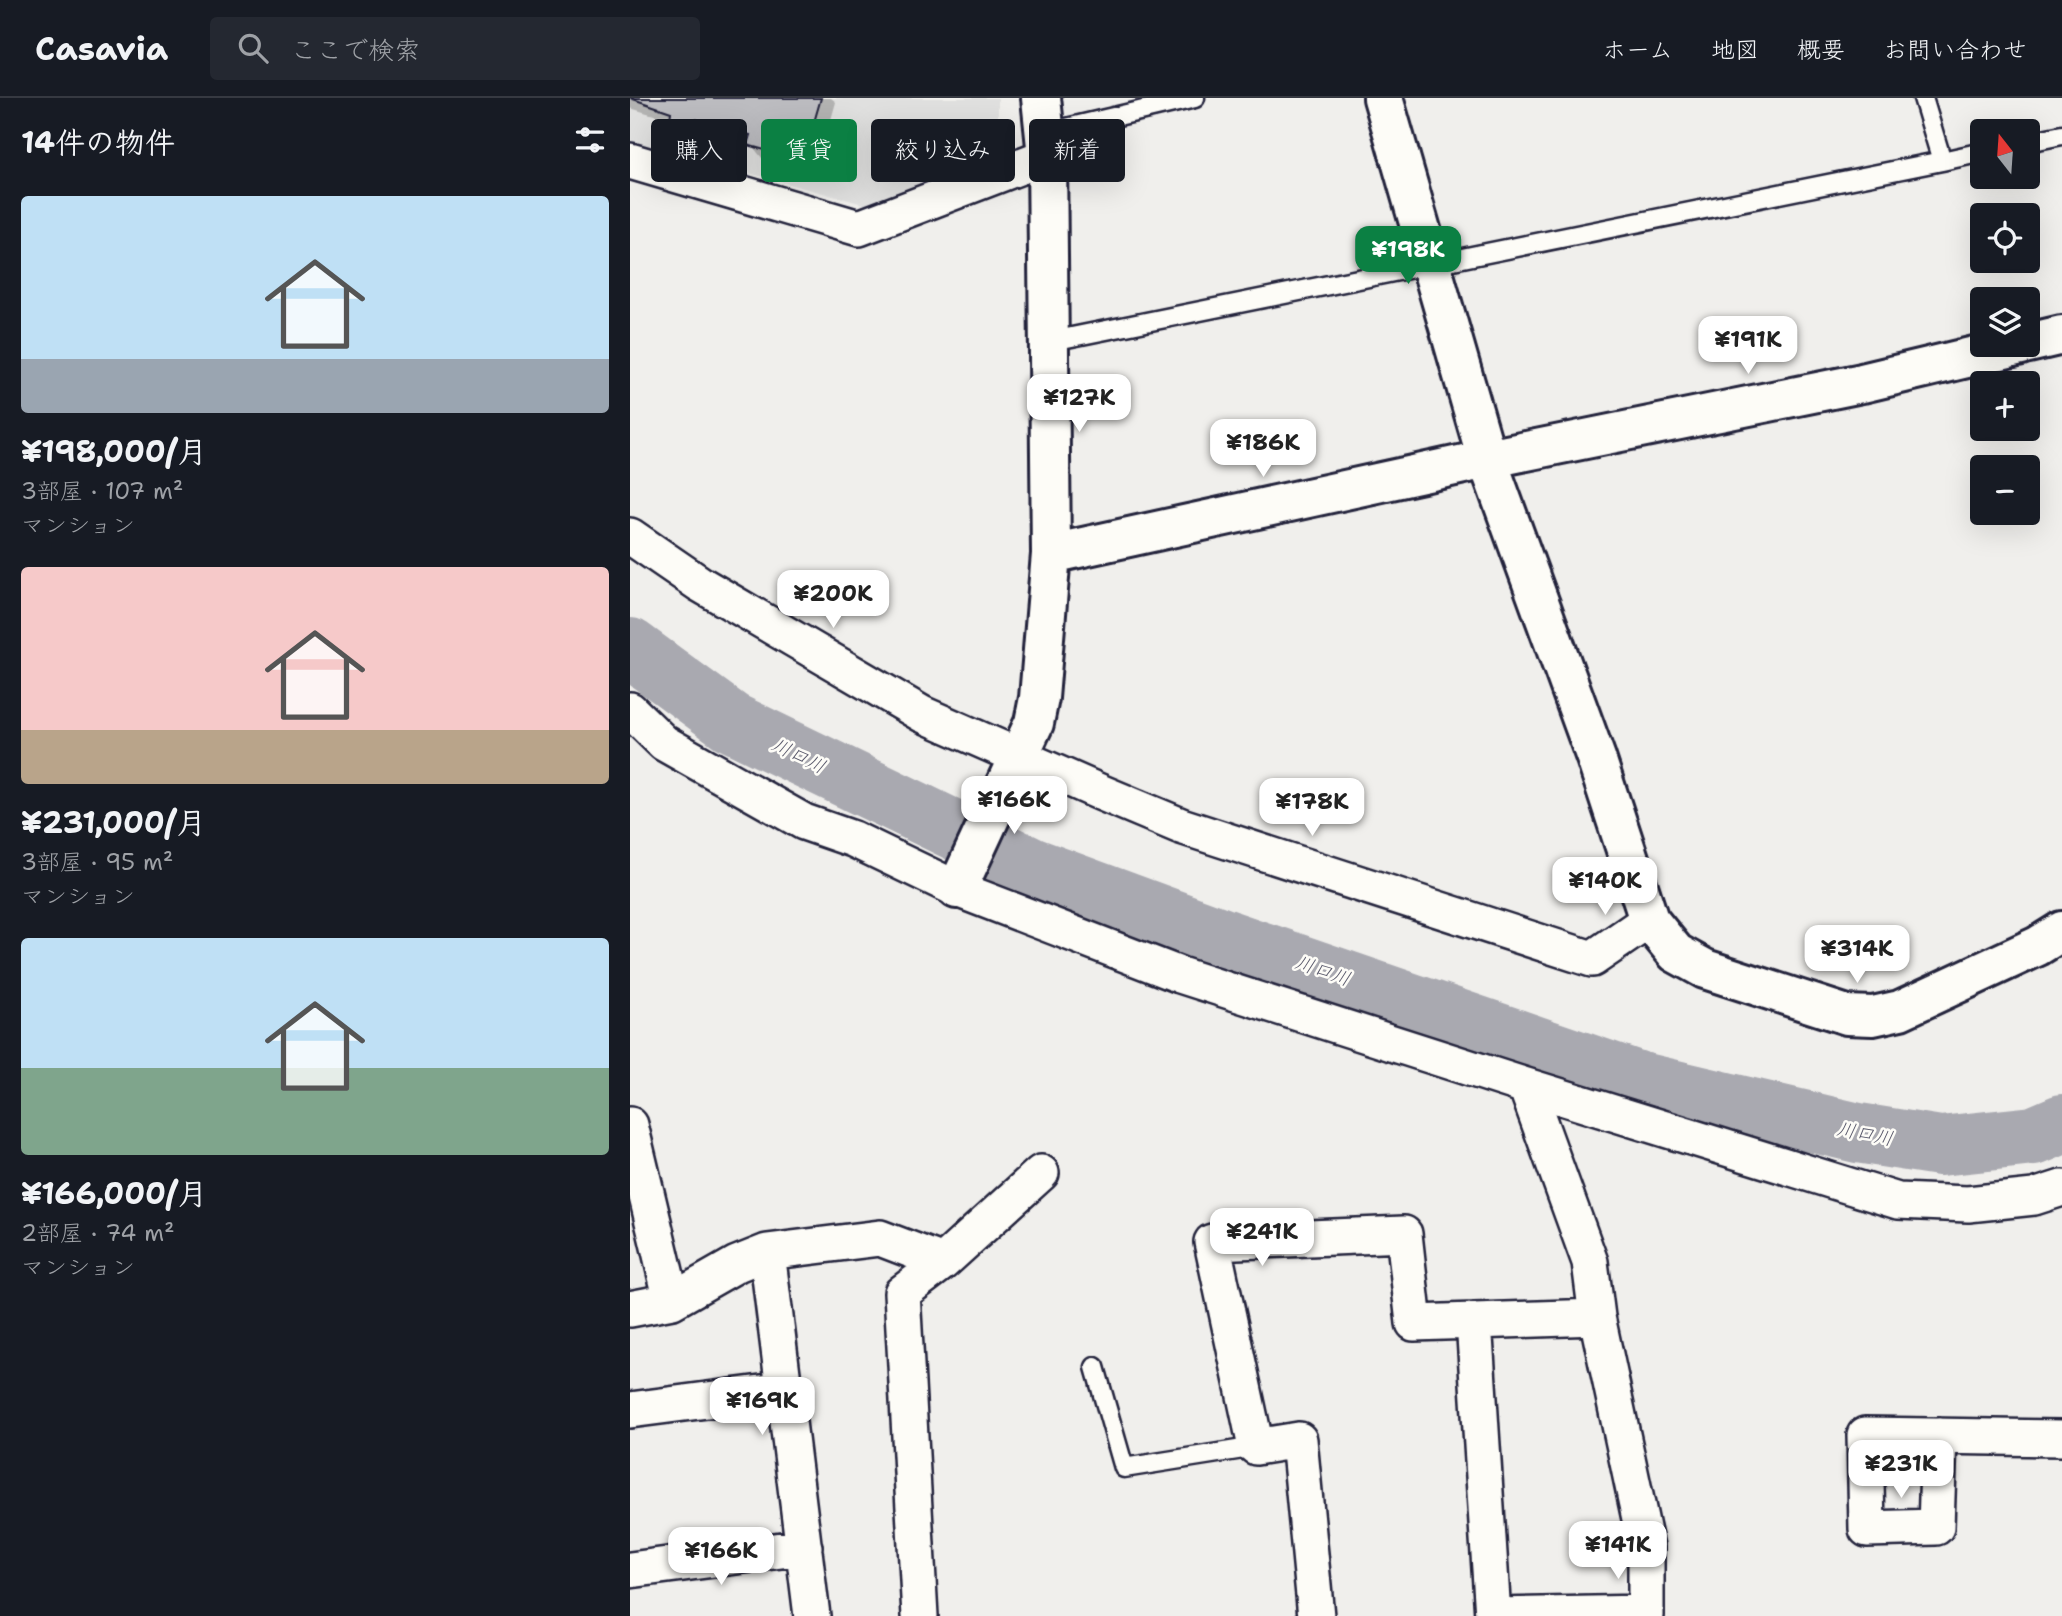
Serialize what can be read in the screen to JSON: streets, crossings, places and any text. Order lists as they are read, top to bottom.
{
  "water": ["川口川"],
  "north": "top",
  "page": {
    "header": "Casavia",
    "search": "ここで検索",
    "nav": [
      "ホーム",
      "地図",
      "概要",
      "お問い合わせ"
    ],
    "heading": "14件の物件",
    "map_buttons": ["+", "−"],
    "chip": [
      "購入",
      "賃貸",
      "絞り込み",
      "新着"
    ],
    "list": [
      {
        "name": "¥198,000/月",
        "note": "3部屋 · 107 m² · マンション"
      },
      {
        "name": "¥231,000/月",
        "note": "3部屋 · 95 m² · マンション"
      },
      {
        "name": "¥166,000/月",
        "note": "2部屋 · 74 m² · マンション"
      }
    ],
    "price": [
      "¥198K",
      "¥191K",
      "¥127K",
      "¥186K",
      "¥200K",
      "¥166K",
      "¥178K",
      "¥140K",
      "¥314K",
      "¥241K",
      "¥169K",
      "¥231K",
      "¥141K",
      "¥166K"
    ]
  }
}
